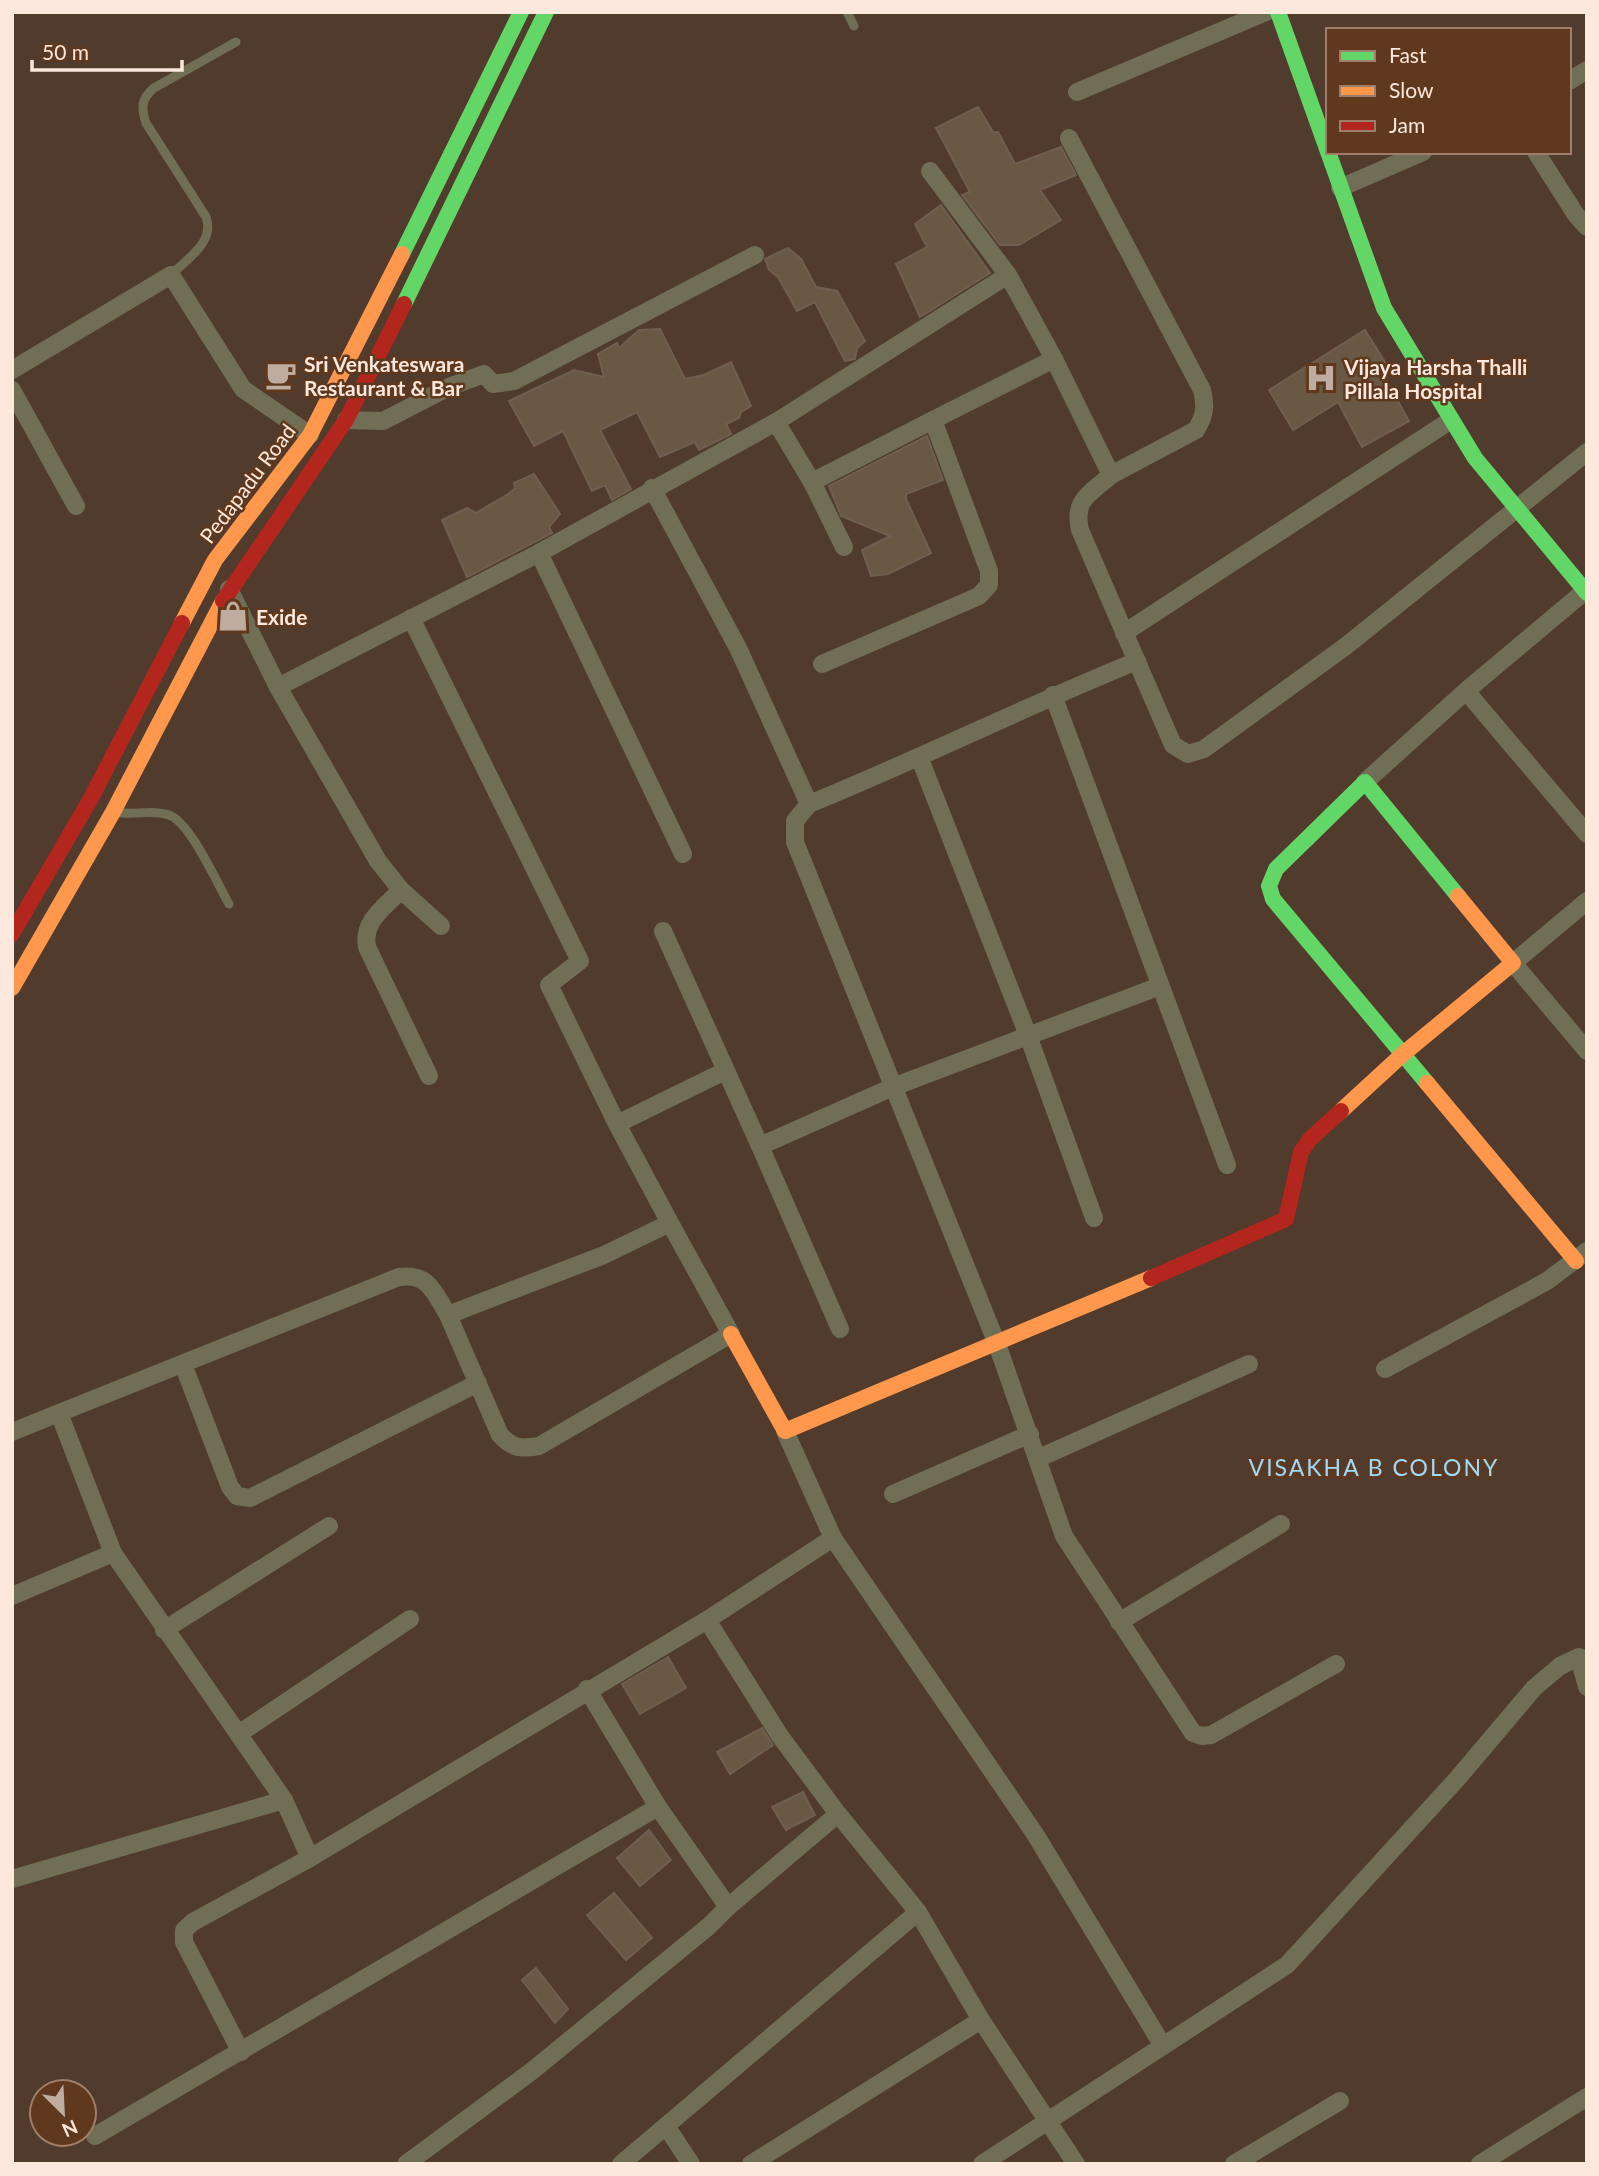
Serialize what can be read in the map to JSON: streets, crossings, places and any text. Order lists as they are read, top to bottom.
{
  "streets": {
    "street": ["Pedapadu Road"]
  },
  "districts": ["VISAKHA B COLONY"],
  "places": {
    "cafe": ["Sri Venkateswara Restaurant & Bar"],
    "hospital": ["Vijaya Harsha Thalli Pillala Hospital"],
    "shop": ["Exide"]
  },
  "legend": ["Fast", "Slow", "Jam"],
  "scale_bar": "50 m",
  "north": "bottom right"
}
